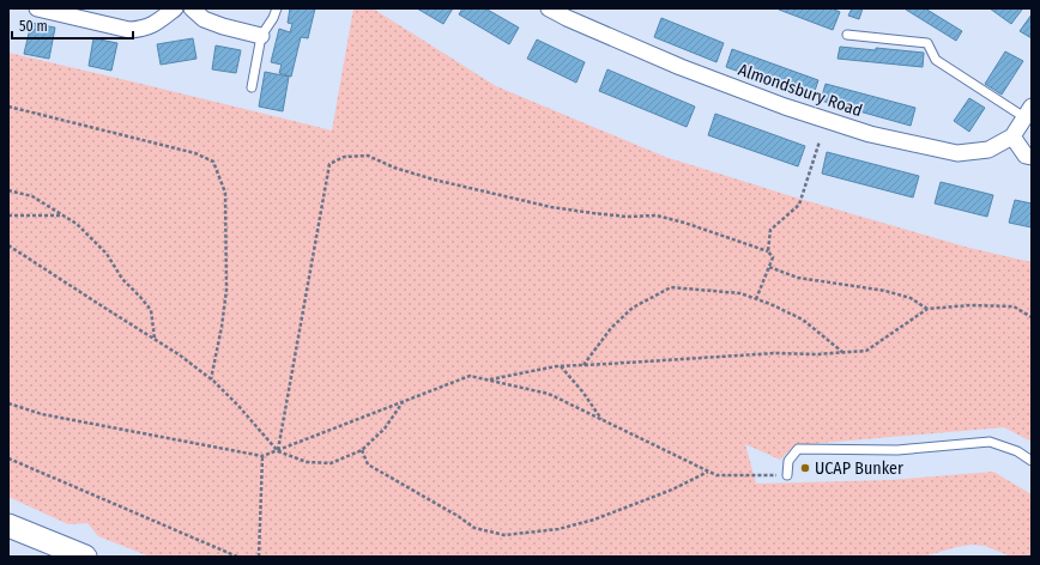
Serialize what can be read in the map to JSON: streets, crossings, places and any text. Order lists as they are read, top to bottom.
{
  "streets": {
    "street": ["Almondsbury Road"]
  },
  "places": ["UCAP Bunker"],
  "scale_bar": "50 m"
}
